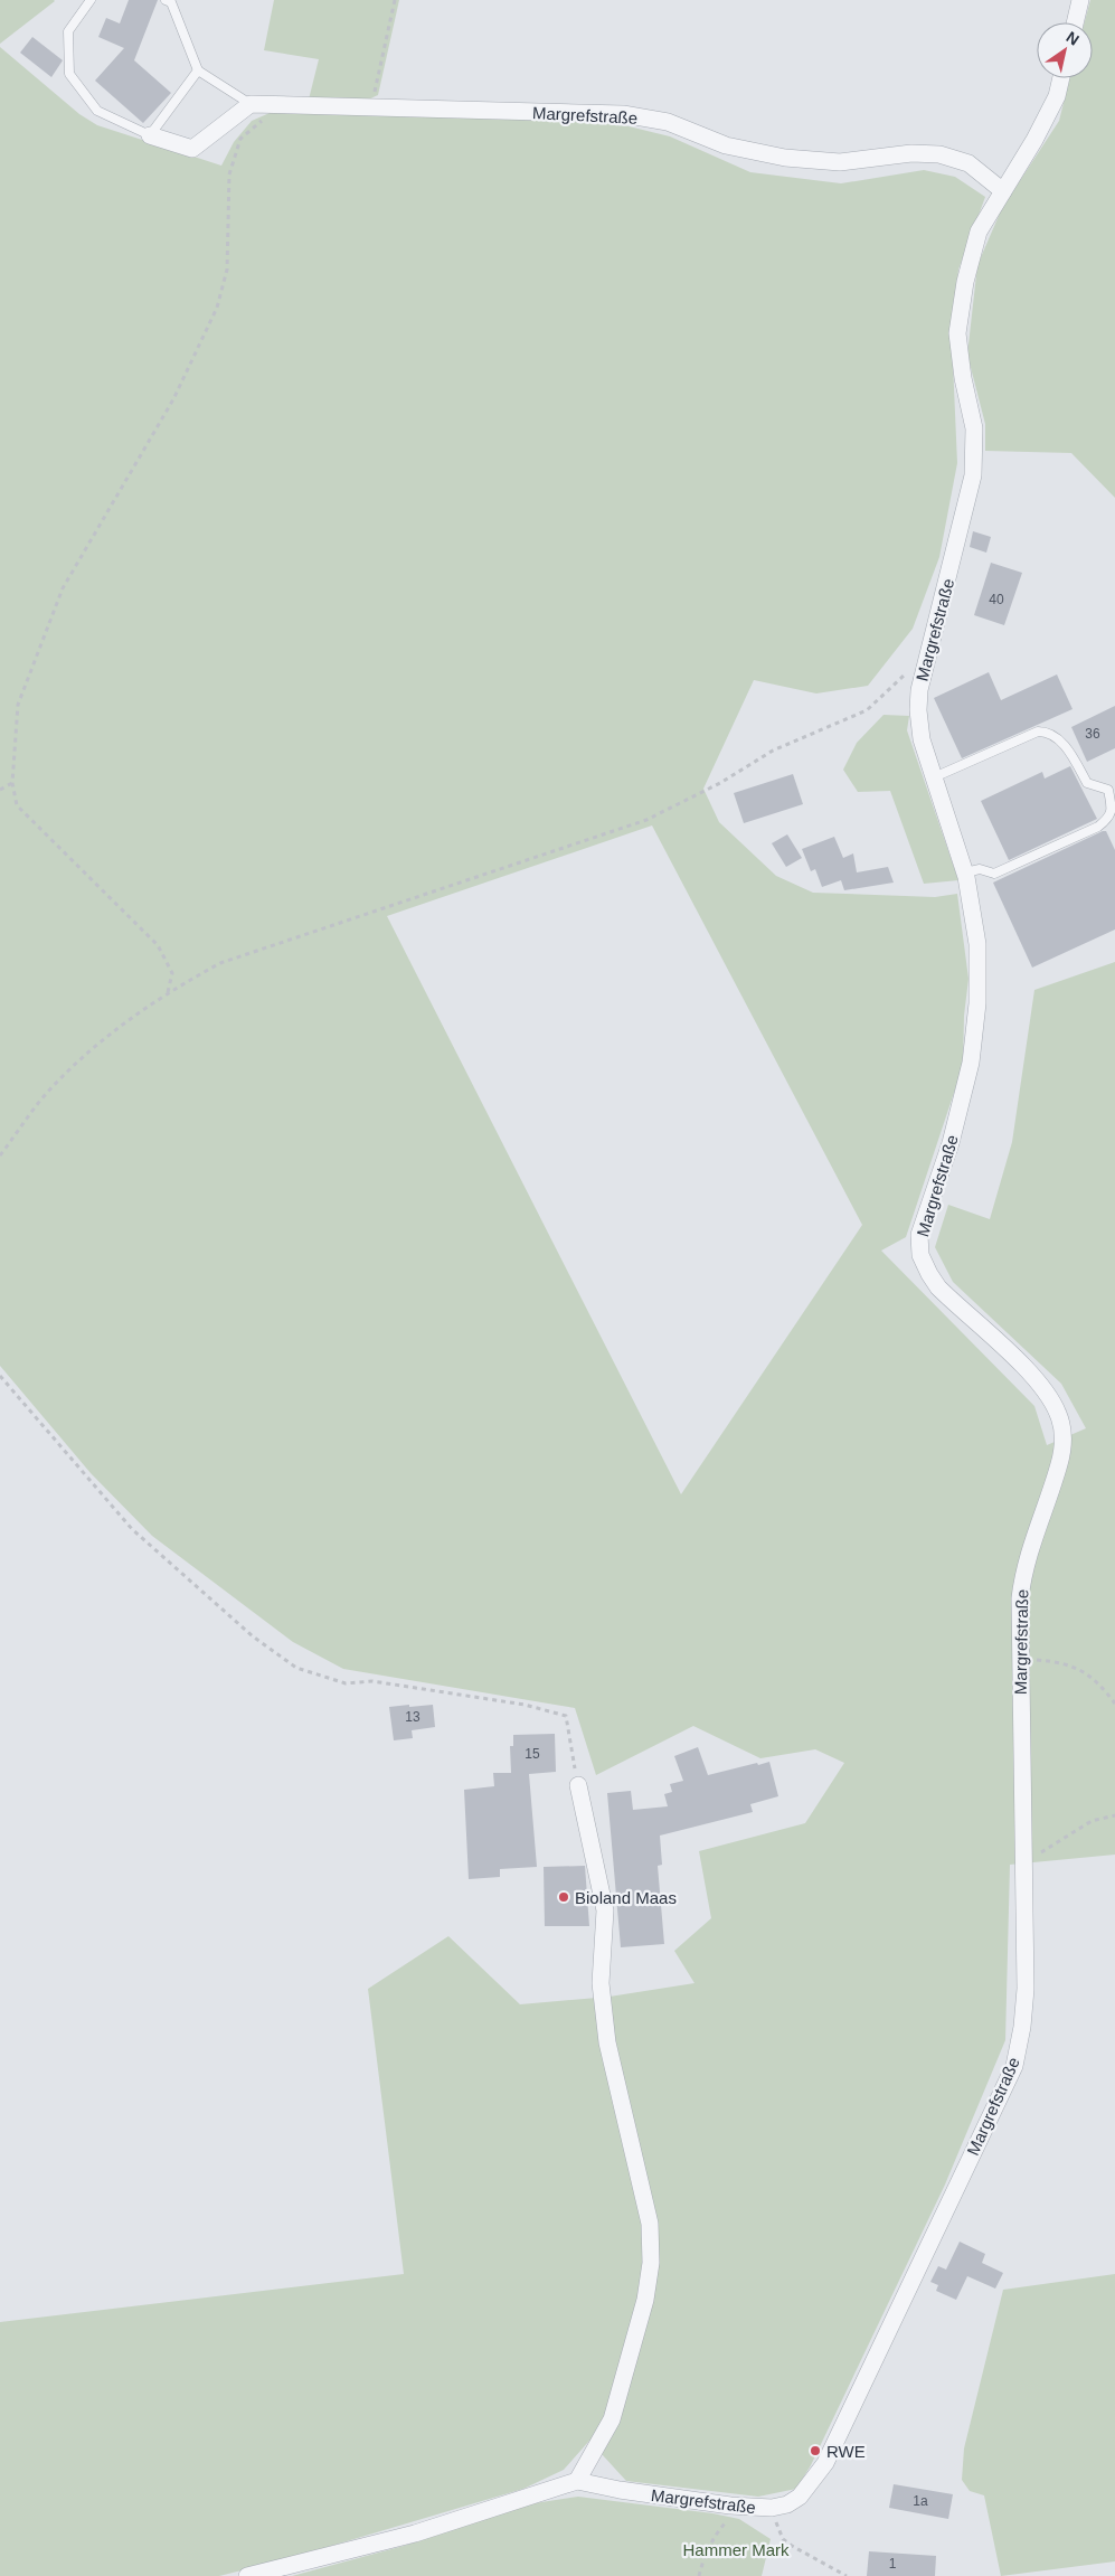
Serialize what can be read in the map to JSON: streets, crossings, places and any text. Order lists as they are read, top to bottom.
{
  "streets": {
    "street": ["Margrefstraße"]
  },
  "parks": ["Hammer Mark"],
  "places": ["Bioland Maas", "RWE"],
  "house_numbers": [
    "40",
    "36",
    "13",
    "15",
    "1a",
    "1"
  ],
  "north": "top right"
}
